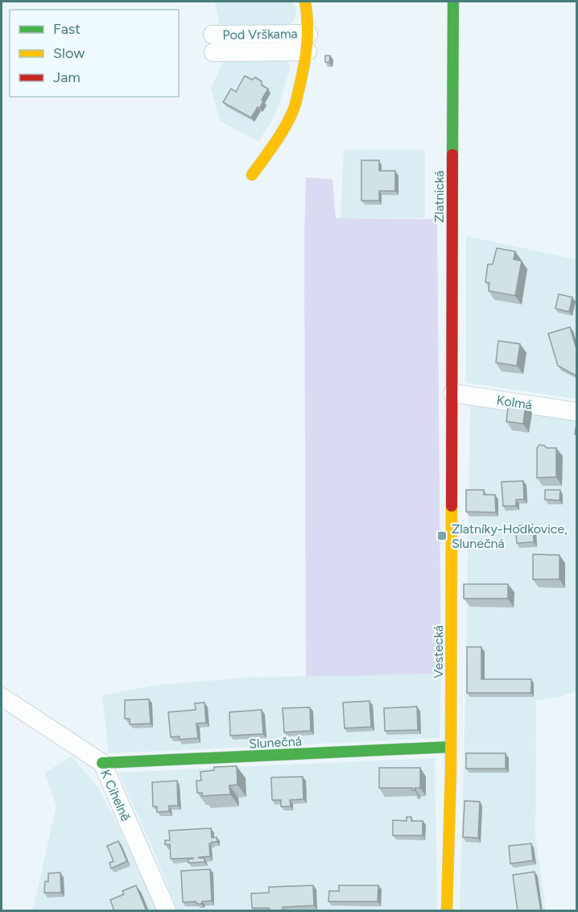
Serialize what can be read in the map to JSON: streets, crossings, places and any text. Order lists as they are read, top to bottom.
{
  "streets": {
    "street": [
      "Pod Vrškama",
      "Zlatnická",
      "Kolmá",
      "Vestecká",
      "Slunečná",
      "K Cihelně"
    ]
  },
  "crossings": [
    ["Zlatnická", "Kolmá"],
    ["Zlatnická", "Vestecká"],
    ["Kolmá", "Vestecká"],
    ["Vestecká", "Slunečná"],
    ["Slunečná", "K Cihelně"]
  ],
  "places": {
    "transit": ["Zlatníky-Hodkovice, Slunečná"]
  },
  "legend": ["Fast", "Slow", "Jam"]
}
